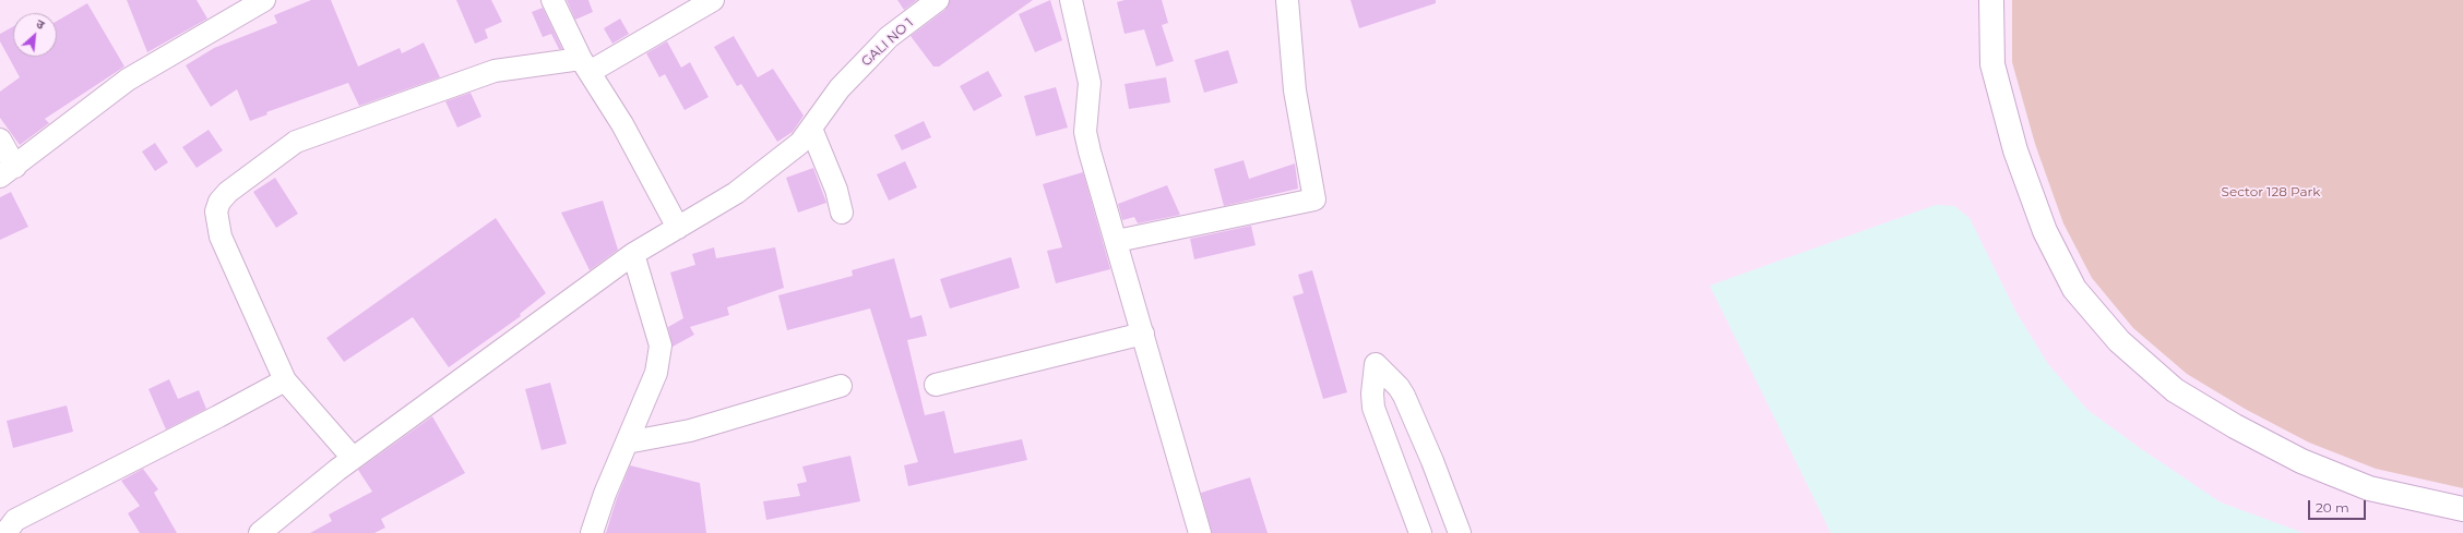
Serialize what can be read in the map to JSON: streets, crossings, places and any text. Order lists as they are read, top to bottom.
{
  "streets": {
    "street": ["GALI NO 1"]
  },
  "parks": ["Sector 128 Park"],
  "scale_bar": "20 m",
  "north": "top right"
}
